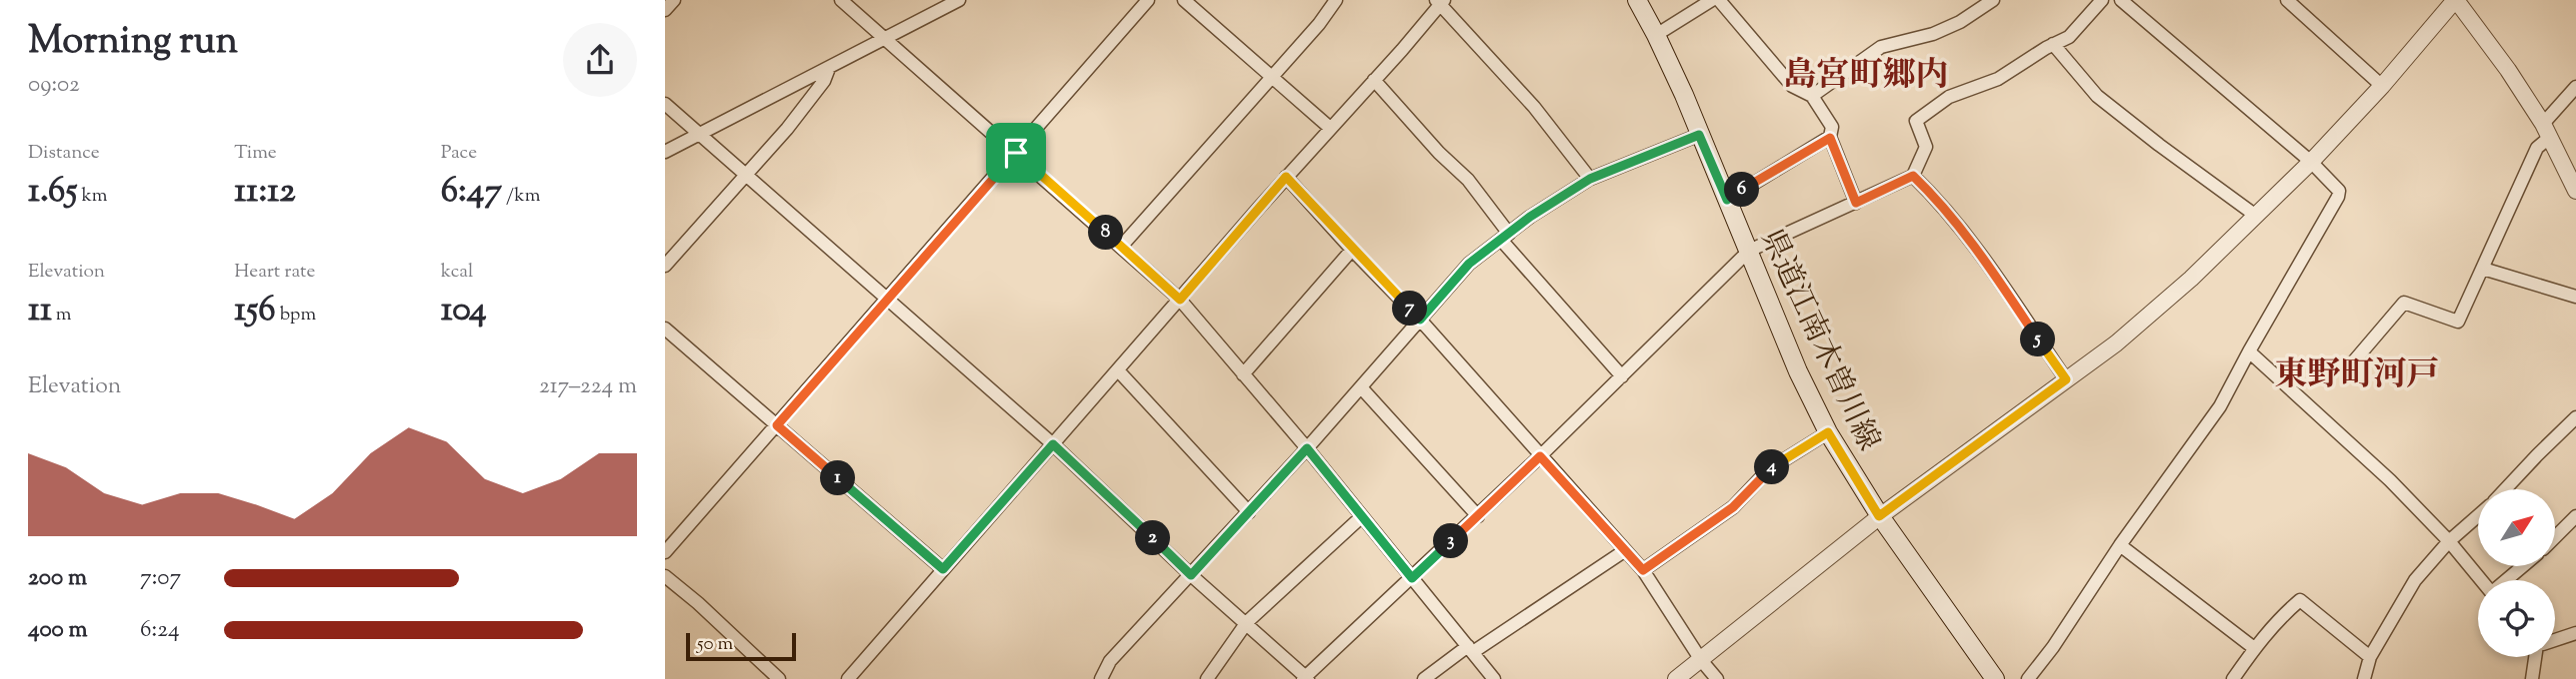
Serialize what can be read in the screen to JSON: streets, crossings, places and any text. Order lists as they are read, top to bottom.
{
  "streets": {
    "main road": ["県道江南木曽川線"]
  },
  "districts": ["島宮町郷内", "東野町河戸"],
  "scale_bar": "50 m",
  "north": "top right",
  "page": {
    "heading": ["Morning run", "09:02"],
    "stats": [
      ["Distance", "1.65 km"],
      ["Time", "11:12"],
      ["Pace", "6:47 /km"],
      ["Elevation", "11 m"],
      ["Heart rate", "156 bpm"],
      ["kcal", "104"]
    ],
    "pins": [
      "6",
      "8",
      "7",
      "5",
      "4",
      "1",
      "2",
      "3"
    ],
    "chart": ["Elevation", "217–224 m"],
    "list": [
      {
        "name": "200 m",
        "note": "7:07"
      },
      {
        "name": "400 m",
        "note": "6:24"
      }
    ],
    "scale": "50 m"
  }
}
